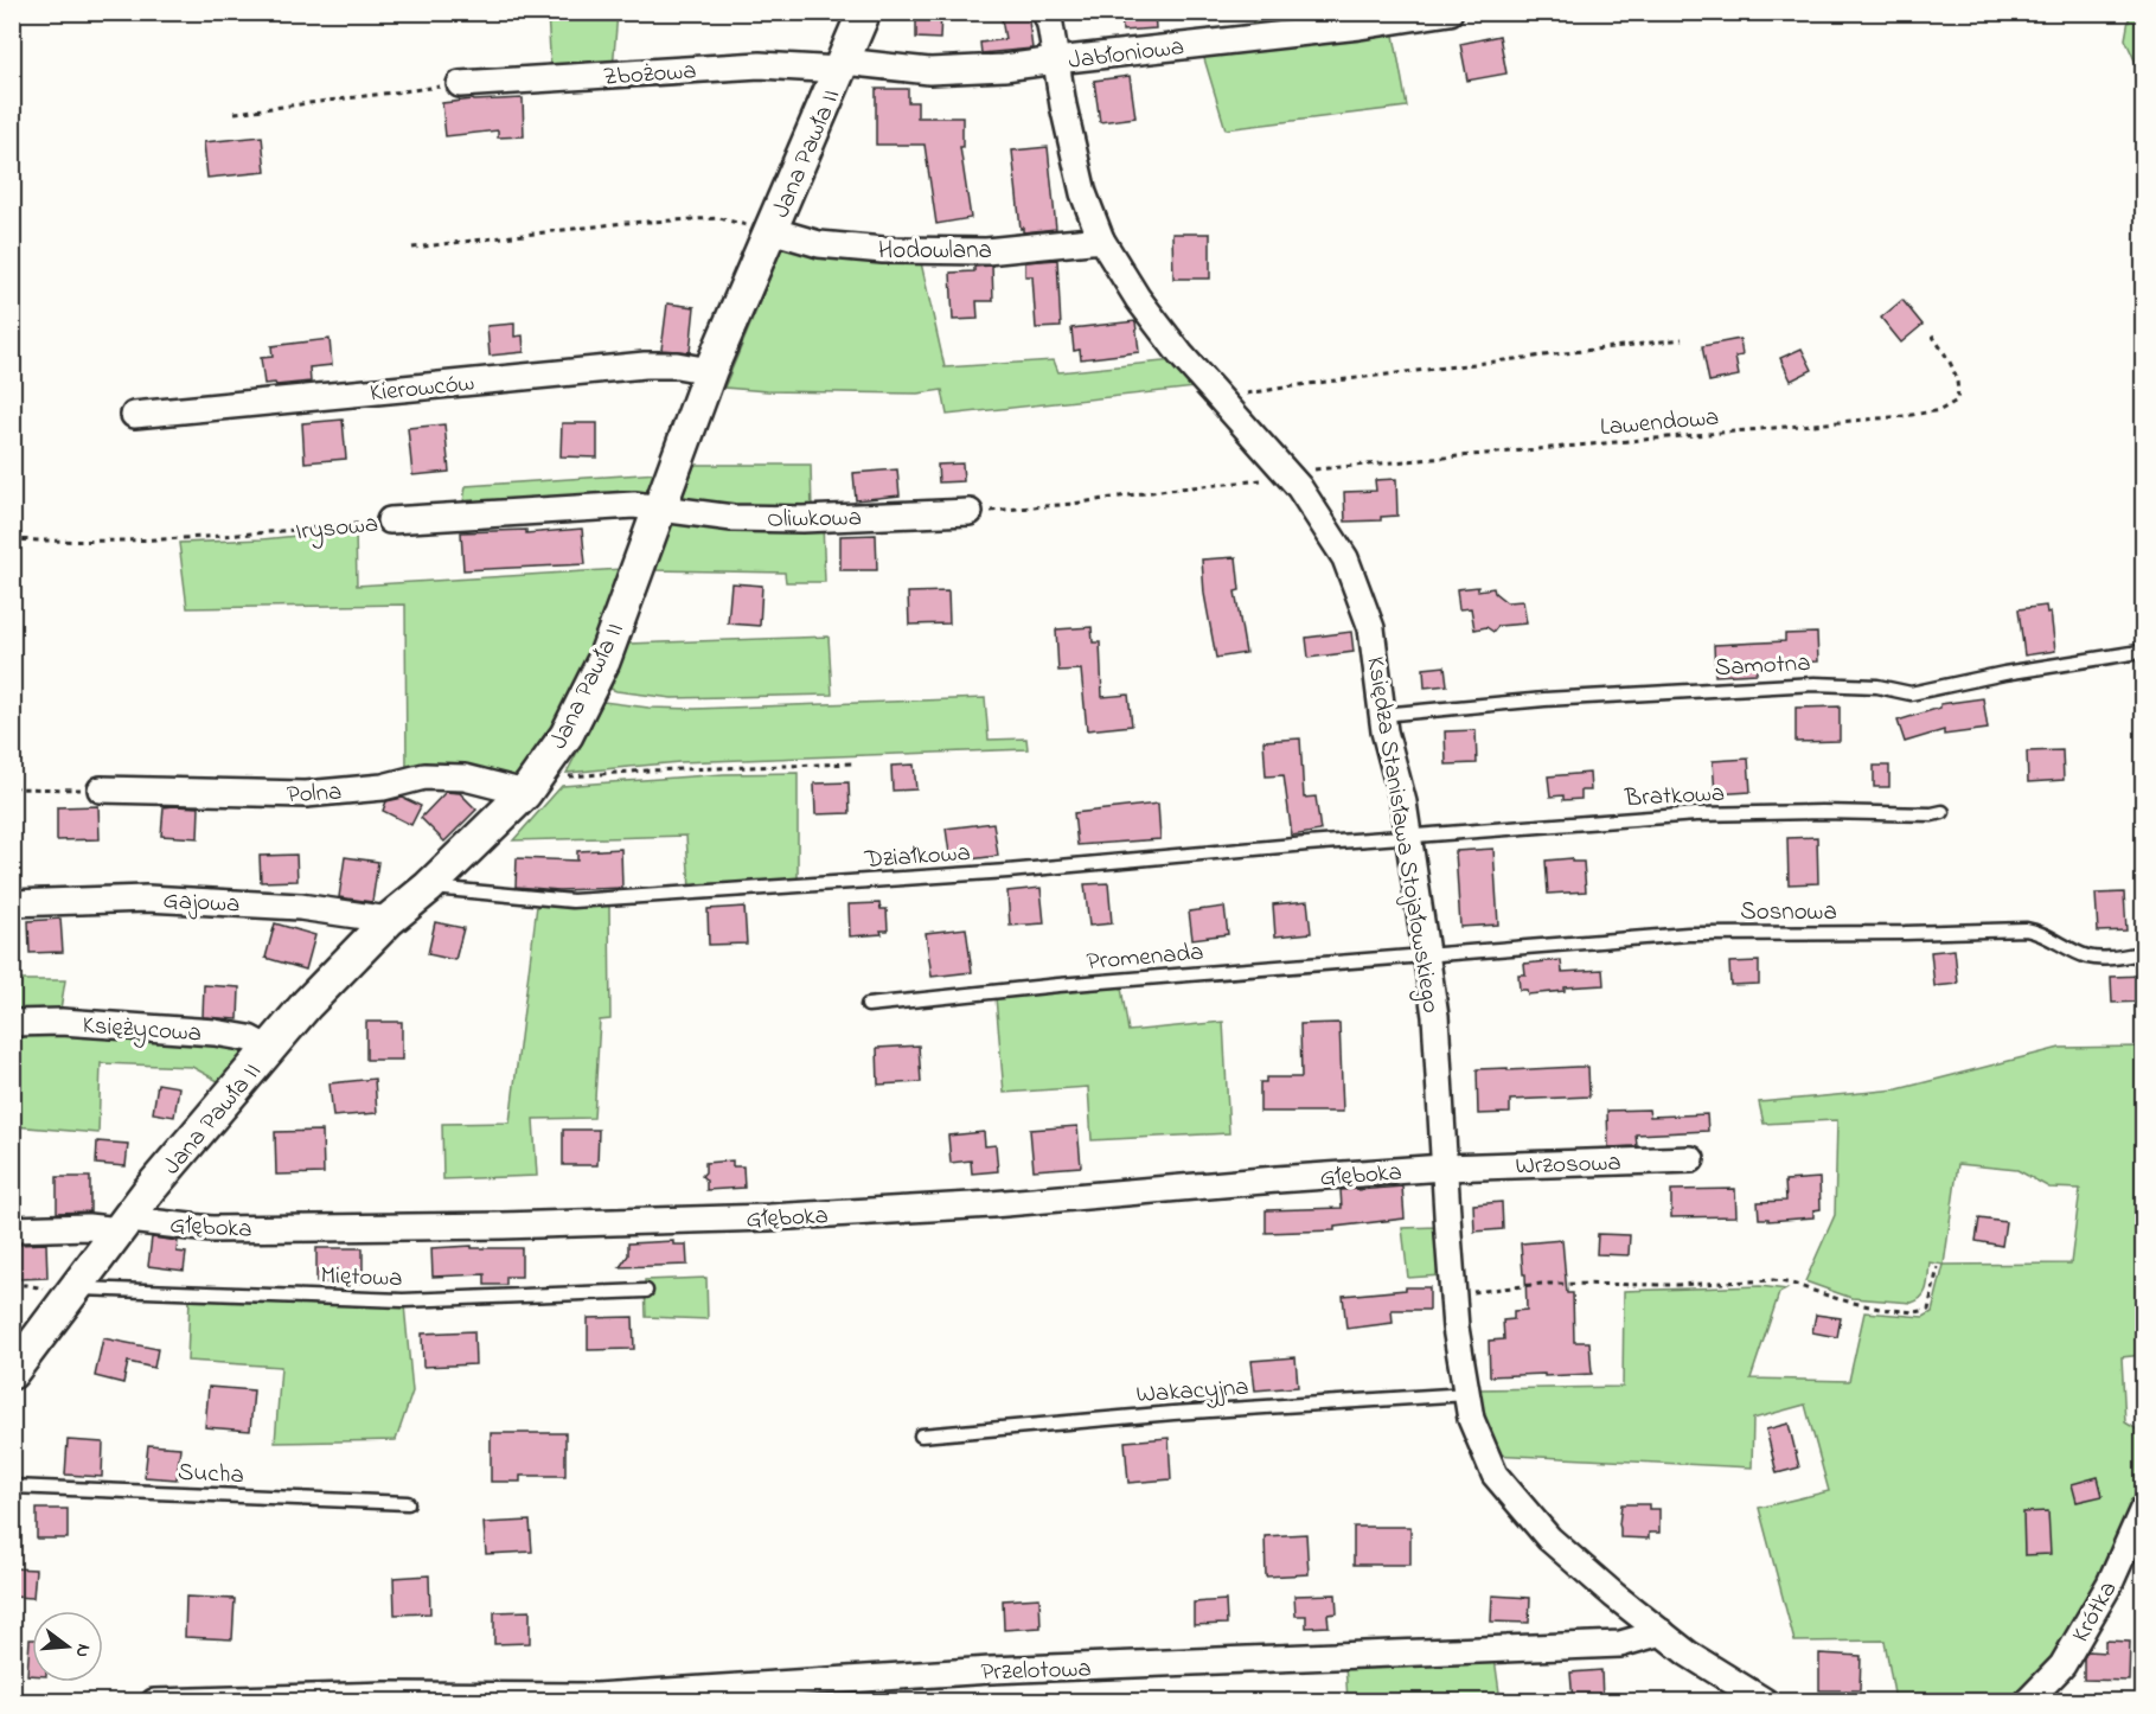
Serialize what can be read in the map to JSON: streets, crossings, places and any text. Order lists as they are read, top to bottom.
{
  "streets": {
    "street": [
      "Jabłoniowa",
      "Zbożowa",
      "Jana Pawła II",
      "Hodowlana",
      "Kierowców",
      "Oliwkowa",
      "Irysowa",
      "Polna",
      "Księdza Stanisława Stojałowskiego",
      "Gajowa",
      "Księżycowa",
      "Wrzosowa",
      "Głęboka",
      "Krótka",
      "Przelotowa"
    ],
    "lane": [
      "Samotna",
      "Bratkowa",
      "Działkowa",
      "Sosnowa",
      "Promenada",
      "Miętowa",
      "Wakacyjna",
      "Sucha"
    ],
    "path": ["Lawendowa"]
  },
  "crossings": [
    ["Jabłoniowa", "Zbożowa"],
    ["Jabłoniowa", "Jana Pawła II"],
    ["Jabłoniowa", "Księdza Stanisława Stojałowskiego"],
    ["Zbożowa", "Jana Pawła II"],
    ["Jana Pawła II", "Hodowlana"],
    ["Jana Pawła II", "Kierowców"],
    ["Jana Pawła II", "Oliwkowa"],
    ["Jana Pawła II", "Irysowa"],
    ["Jana Pawła II", "Polna"],
    ["Jana Pawła II", "Działkowa"],
    ["Jana Pawła II", "Gajowa"],
    ["Jana Pawła II", "Księżycowa"],
    ["Jana Pawła II", "Głęboka"],
    ["Jana Pawła II", "Miętowa"],
    ["Hodowlana", "Księdza Stanisława Stojałowskiego"],
    ["Lawendowa", "Księdza Stanisława Stojałowskiego"],
    ["Oliwkowa", "Irysowa"],
    ["Samotna", "Księdza Stanisława Stojałowskiego"],
    ["Bratkowa", "Księdza Stanisława Stojałowskiego"],
    ["Bratkowa", "Działkowa"],
    ["Księdza Stanisława Stojałowskiego", "Działkowa"],
    ["Księdza Stanisława Stojałowskiego", "Sosnowa"],
    ["Księdza Stanisława Stojałowskiego", "Promenada"],
    ["Księdza Stanisława Stojałowskiego", "Wrzosowa"],
    ["Księdza Stanisława Stojałowskiego", "Głęboka"],
    ["Księdza Stanisława Stojałowskiego", "Wakacyjna"],
    ["Księdza Stanisława Stojałowskiego", "Przelotowa"],
    ["Sosnowa", "Promenada"],
    ["Wrzosowa", "Głęboka"]
  ],
  "north": "right"
}
